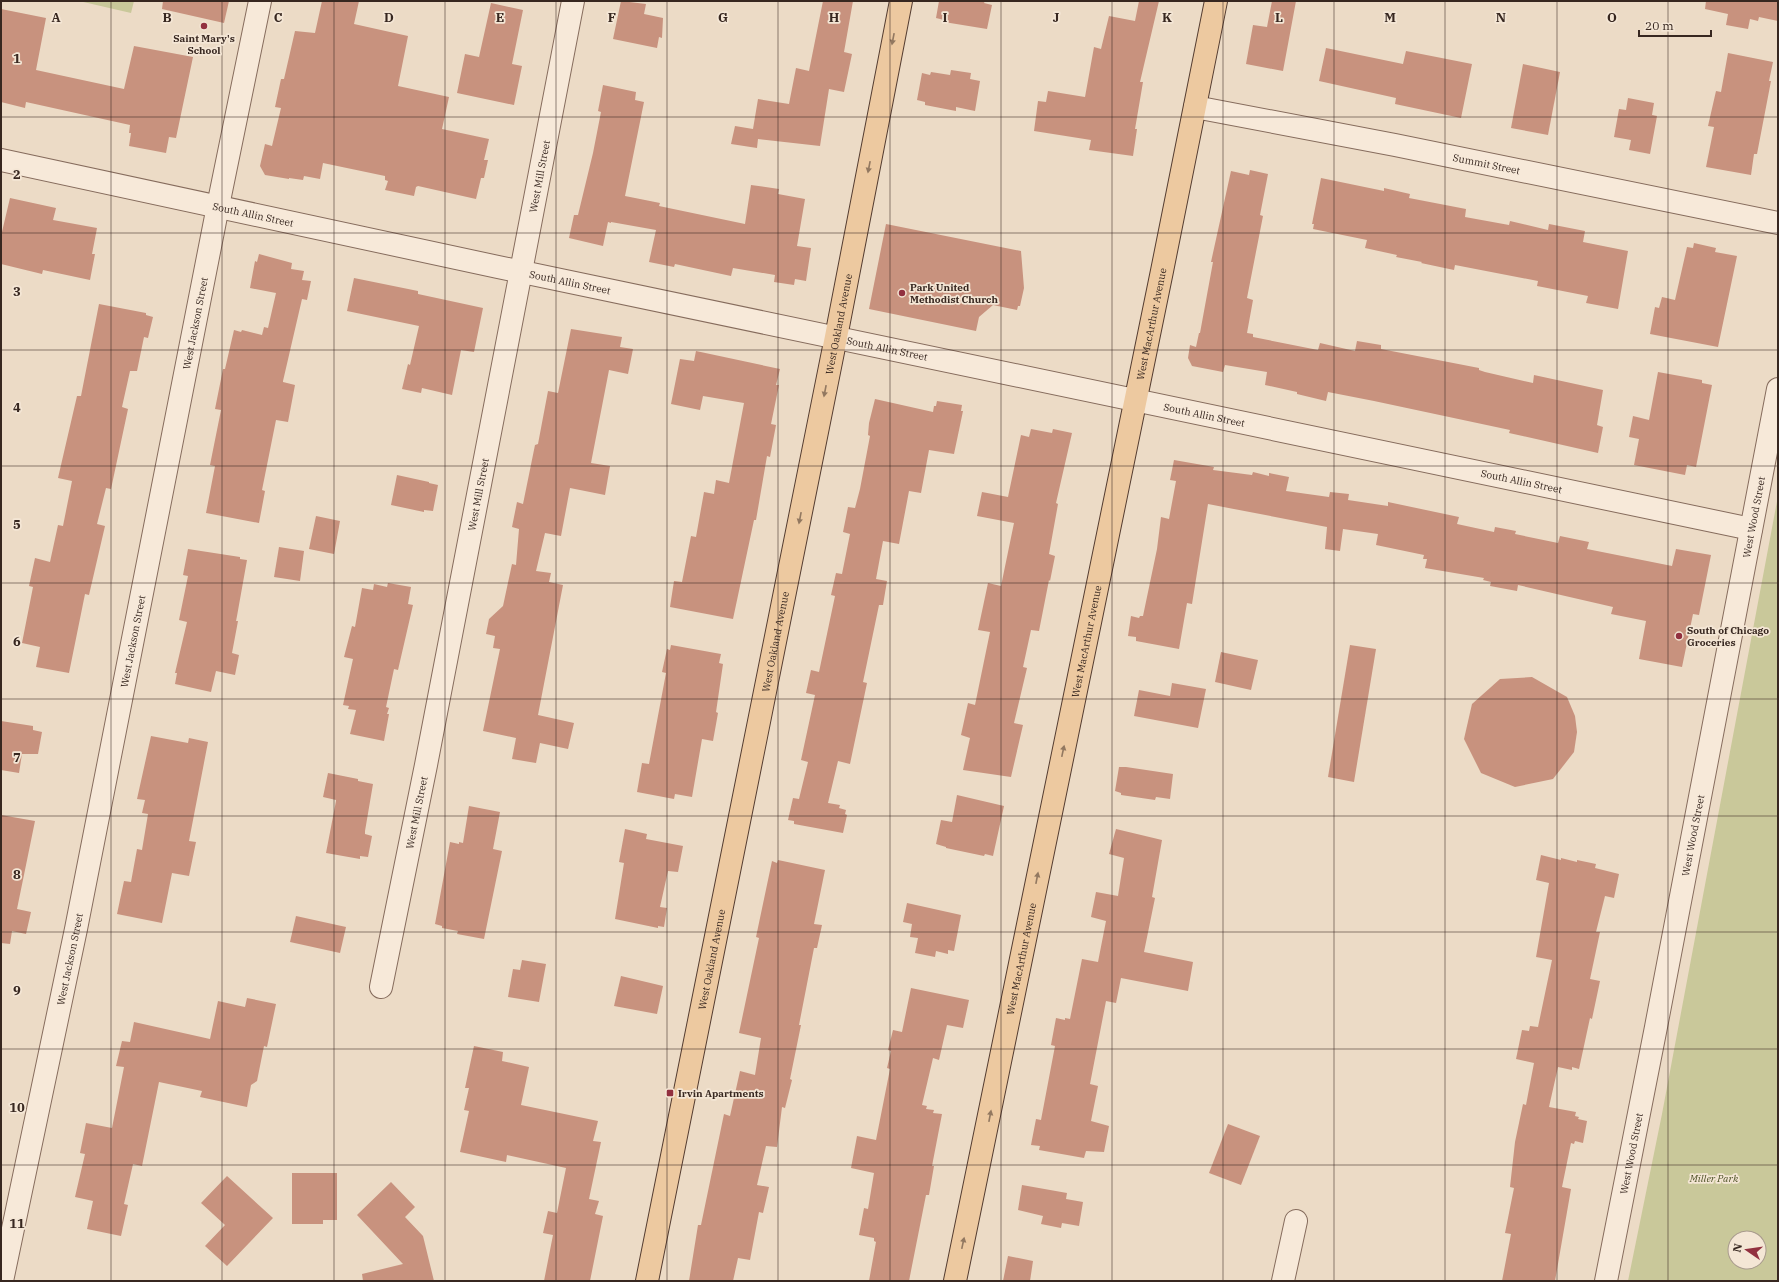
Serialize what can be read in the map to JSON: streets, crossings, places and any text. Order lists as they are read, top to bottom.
{
  "streets": {
    "main road": ["West Oakland Avenue", "West MacArthur Avenue"],
    "street": [
      "Summit Street",
      "West Mill Street",
      "South Allin Street",
      "West Jackson Street",
      "West Wood Street"
    ]
  },
  "crossings": [
    ["Summit Street", "West MacArthur Avenue"],
    ["West Mill Street", "South Allin Street"],
    ["South Allin Street", "West Jackson Street"],
    ["South Allin Street", "West Oakland Avenue"],
    ["South Allin Street", "West MacArthur Avenue"],
    ["South Allin Street", "West Wood Street"]
  ],
  "one_way": ["West Oakland Avenue", "West MacArthur Avenue"],
  "parks": ["Miller Park"],
  "places": {
    "other": ["Saint Mary's School", "Park United Methodist Church", "South of Chicago Groceries"],
    "transit": ["Irvin Apartments"]
  },
  "scale_bar": "20 m",
  "north": "left",
  "grid": {
    "columns": [
      "A",
      "B",
      "C",
      "D",
      "E",
      "F",
      "G",
      "H",
      "I",
      "J",
      "K",
      "L",
      "M",
      "N",
      "O"
    ],
    "rows": [
      "1",
      "2",
      "3",
      "4",
      "5",
      "6",
      "7",
      "8",
      "9",
      "10",
      "11"
    ]
  }
}
